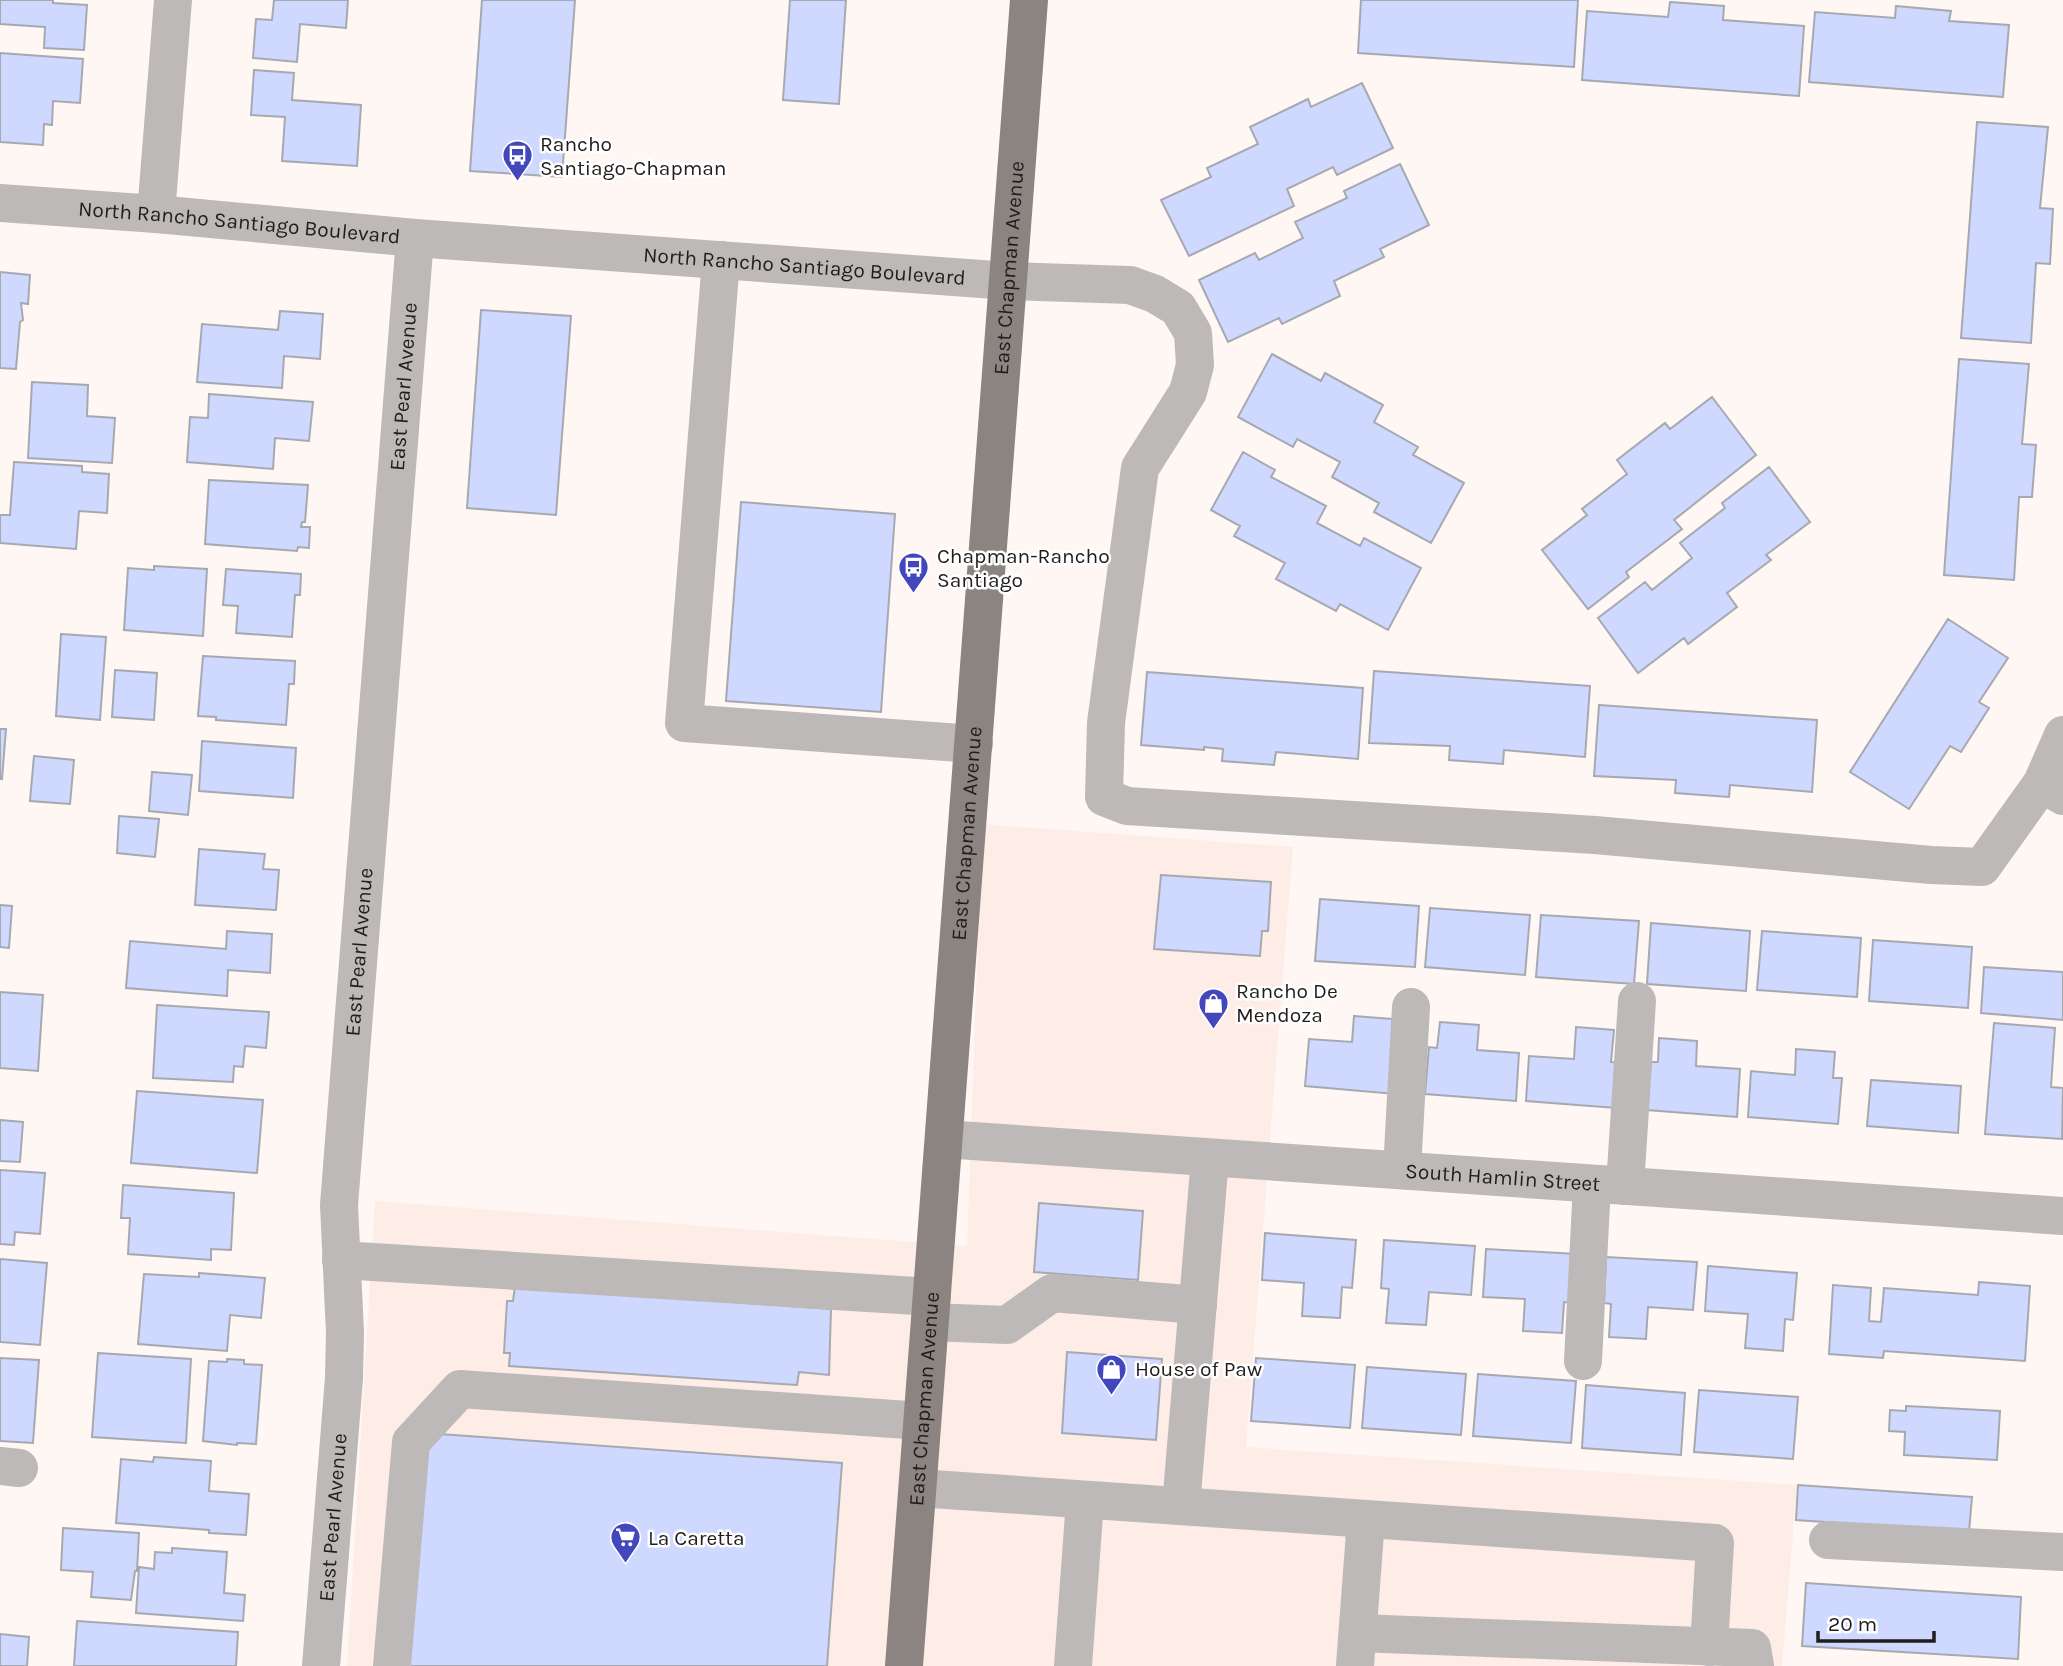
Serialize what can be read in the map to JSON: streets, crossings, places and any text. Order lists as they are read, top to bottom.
{
  "streets": {
    "main road": ["East Chapman Avenue"],
    "street": ["North Rancho Santiago Boulevard", "East Pearl Avenue", "South Hamlin Street"]
  },
  "crossings": [
    ["North Rancho Santiago Boulevard", "East Chapman Avenue"],
    ["North Rancho Santiago Boulevard", "East Pearl Avenue"],
    ["East Chapman Avenue", "South Hamlin Street"]
  ],
  "places": {
    "bus stop": ["Rancho Santiago-Chapman", "Chapman-Rancho Santiago"],
    "shop": ["Rancho De Mendoza", "House of Paw"],
    "supermarket": ["La Caretta"]
  },
  "scale_bar": "20 m"
}
